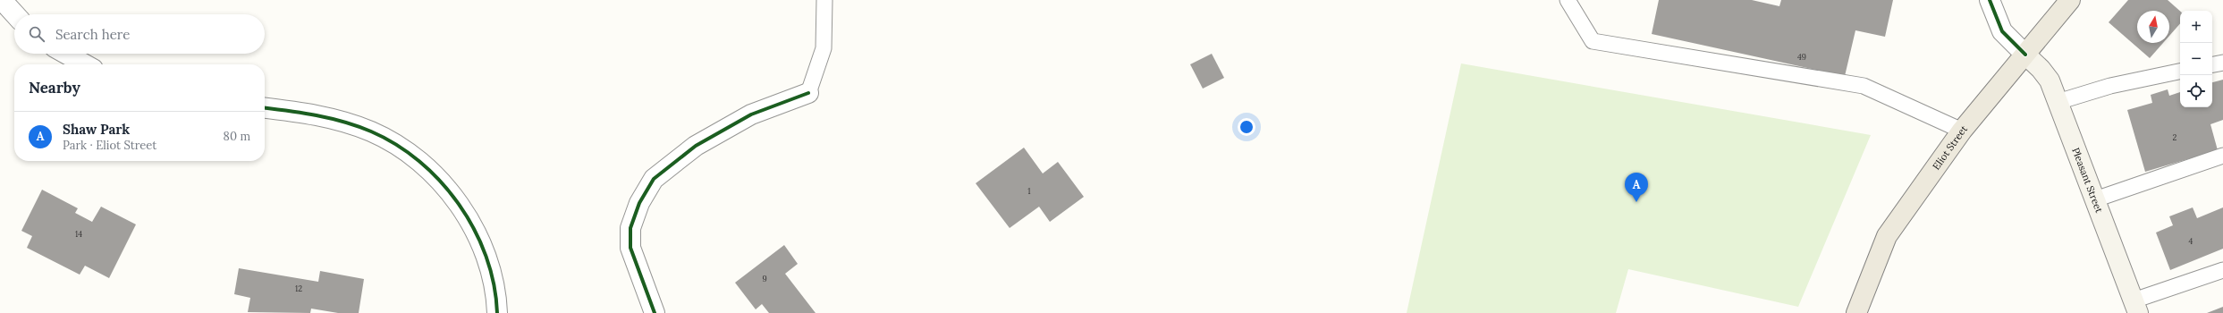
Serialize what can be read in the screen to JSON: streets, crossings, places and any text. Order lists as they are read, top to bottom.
{
  "streets": {
    "main road": ["Eliot Street", "Pleasant Street"]
  },
  "crossings": [
    ["Eliot Street", "Pleasant Street"]
  ],
  "house_numbers": [
    "49",
    "2",
    "1",
    "14",
    "4",
    "9",
    "12"
  ],
  "north": "top",
  "page": {
    "map_buttons": ["+", "−"],
    "search": "Search here",
    "heading": "Nearby",
    "list": [
      {
        "mark": "A",
        "name": "Shaw Park",
        "note": "Park · Eliot Street",
        "value": "80 m"
      }
    ],
    "pins": "A"
  }
}
